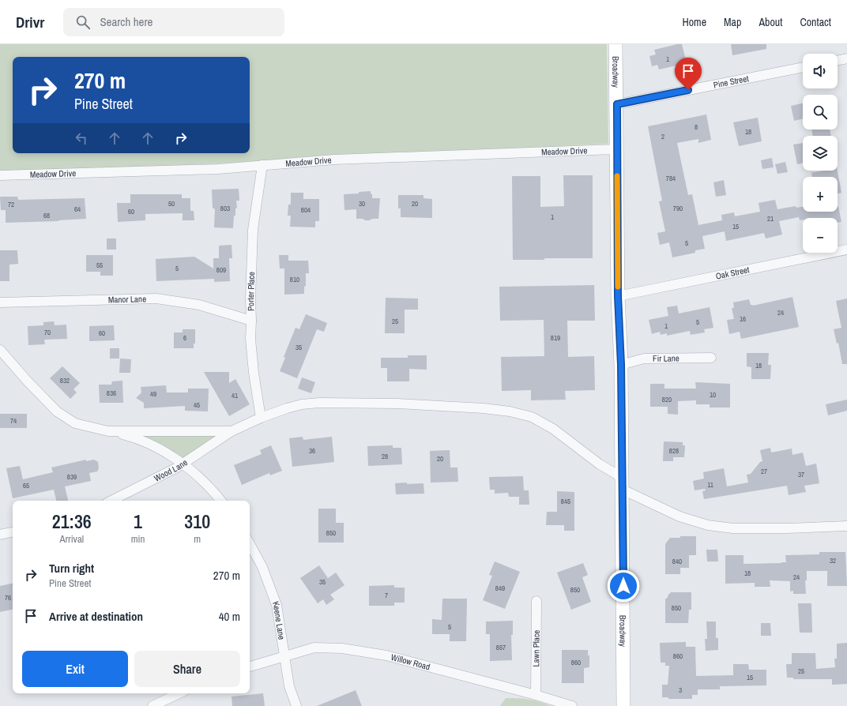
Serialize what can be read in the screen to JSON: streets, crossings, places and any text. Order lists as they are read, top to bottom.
{
  "streets": {
    "main road": ["Broadway"],
    "street": [
      "Pine Street",
      "Meadow Drive",
      "Oak Street",
      "Porter Place",
      "Manor Lane",
      "Fir Lane",
      "Wood Lane",
      "Keene Lane",
      "Lawn Place",
      "Willow Road"
    ]
  },
  "crossings": [
    ["Broadway", "Pine Street"],
    ["Broadway", "Meadow Drive"],
    ["Broadway", "Oak Street"],
    ["Broadway", "Fir Lane"],
    ["Broadway", "Wood Lane"],
    ["Meadow Drive", "Porter Place"],
    ["Porter Place", "Manor Lane"],
    ["Porter Place", "Wood Lane"],
    ["Keene Lane", "Willow Road"],
    ["Lawn Place", "Willow Road"]
  ],
  "house_numbers": [
    "1",
    "8",
    "18",
    "2",
    "784",
    "50",
    "30",
    "20",
    "72",
    "803",
    "790",
    "64",
    "804",
    "60",
    "68",
    "1",
    "21",
    "15",
    "5",
    "55",
    "5",
    "809",
    "810",
    "24",
    "16",
    "25",
    "5",
    "1",
    "70",
    "60",
    "6",
    "819",
    "35",
    "18",
    "832",
    "836",
    "49",
    "10",
    "41",
    "820",
    "45",
    "74",
    "36",
    "828",
    "28",
    "20",
    "27",
    "37",
    "839",
    "11",
    "65",
    "845",
    "850",
    "32",
    "840",
    "18",
    "24",
    "35",
    "849",
    "850",
    "7",
    "76",
    "850",
    "5",
    "857",
    "860",
    "860",
    "25",
    "15",
    "3"
  ],
  "page": {
    "header": "Drivr",
    "search": "Search here",
    "nav": [
      "Home",
      "Map",
      "About",
      "Contact"
    ],
    "map_buttons": ["+", "−"],
    "turn": ["270 m", "Pine Street"],
    "eta": [
      "21:36",
      "Arrival",
      "1",
      "min",
      "310",
      "m"
    ],
    "list": [
      {
        "name": "Turn right",
        "note": "Pine Street",
        "value": "270 m"
      },
      {
        "name": "Arrive at destination",
        "value": "40 m"
      }
    ],
    "buttons": ["Exit", "Share"]
  }
}
